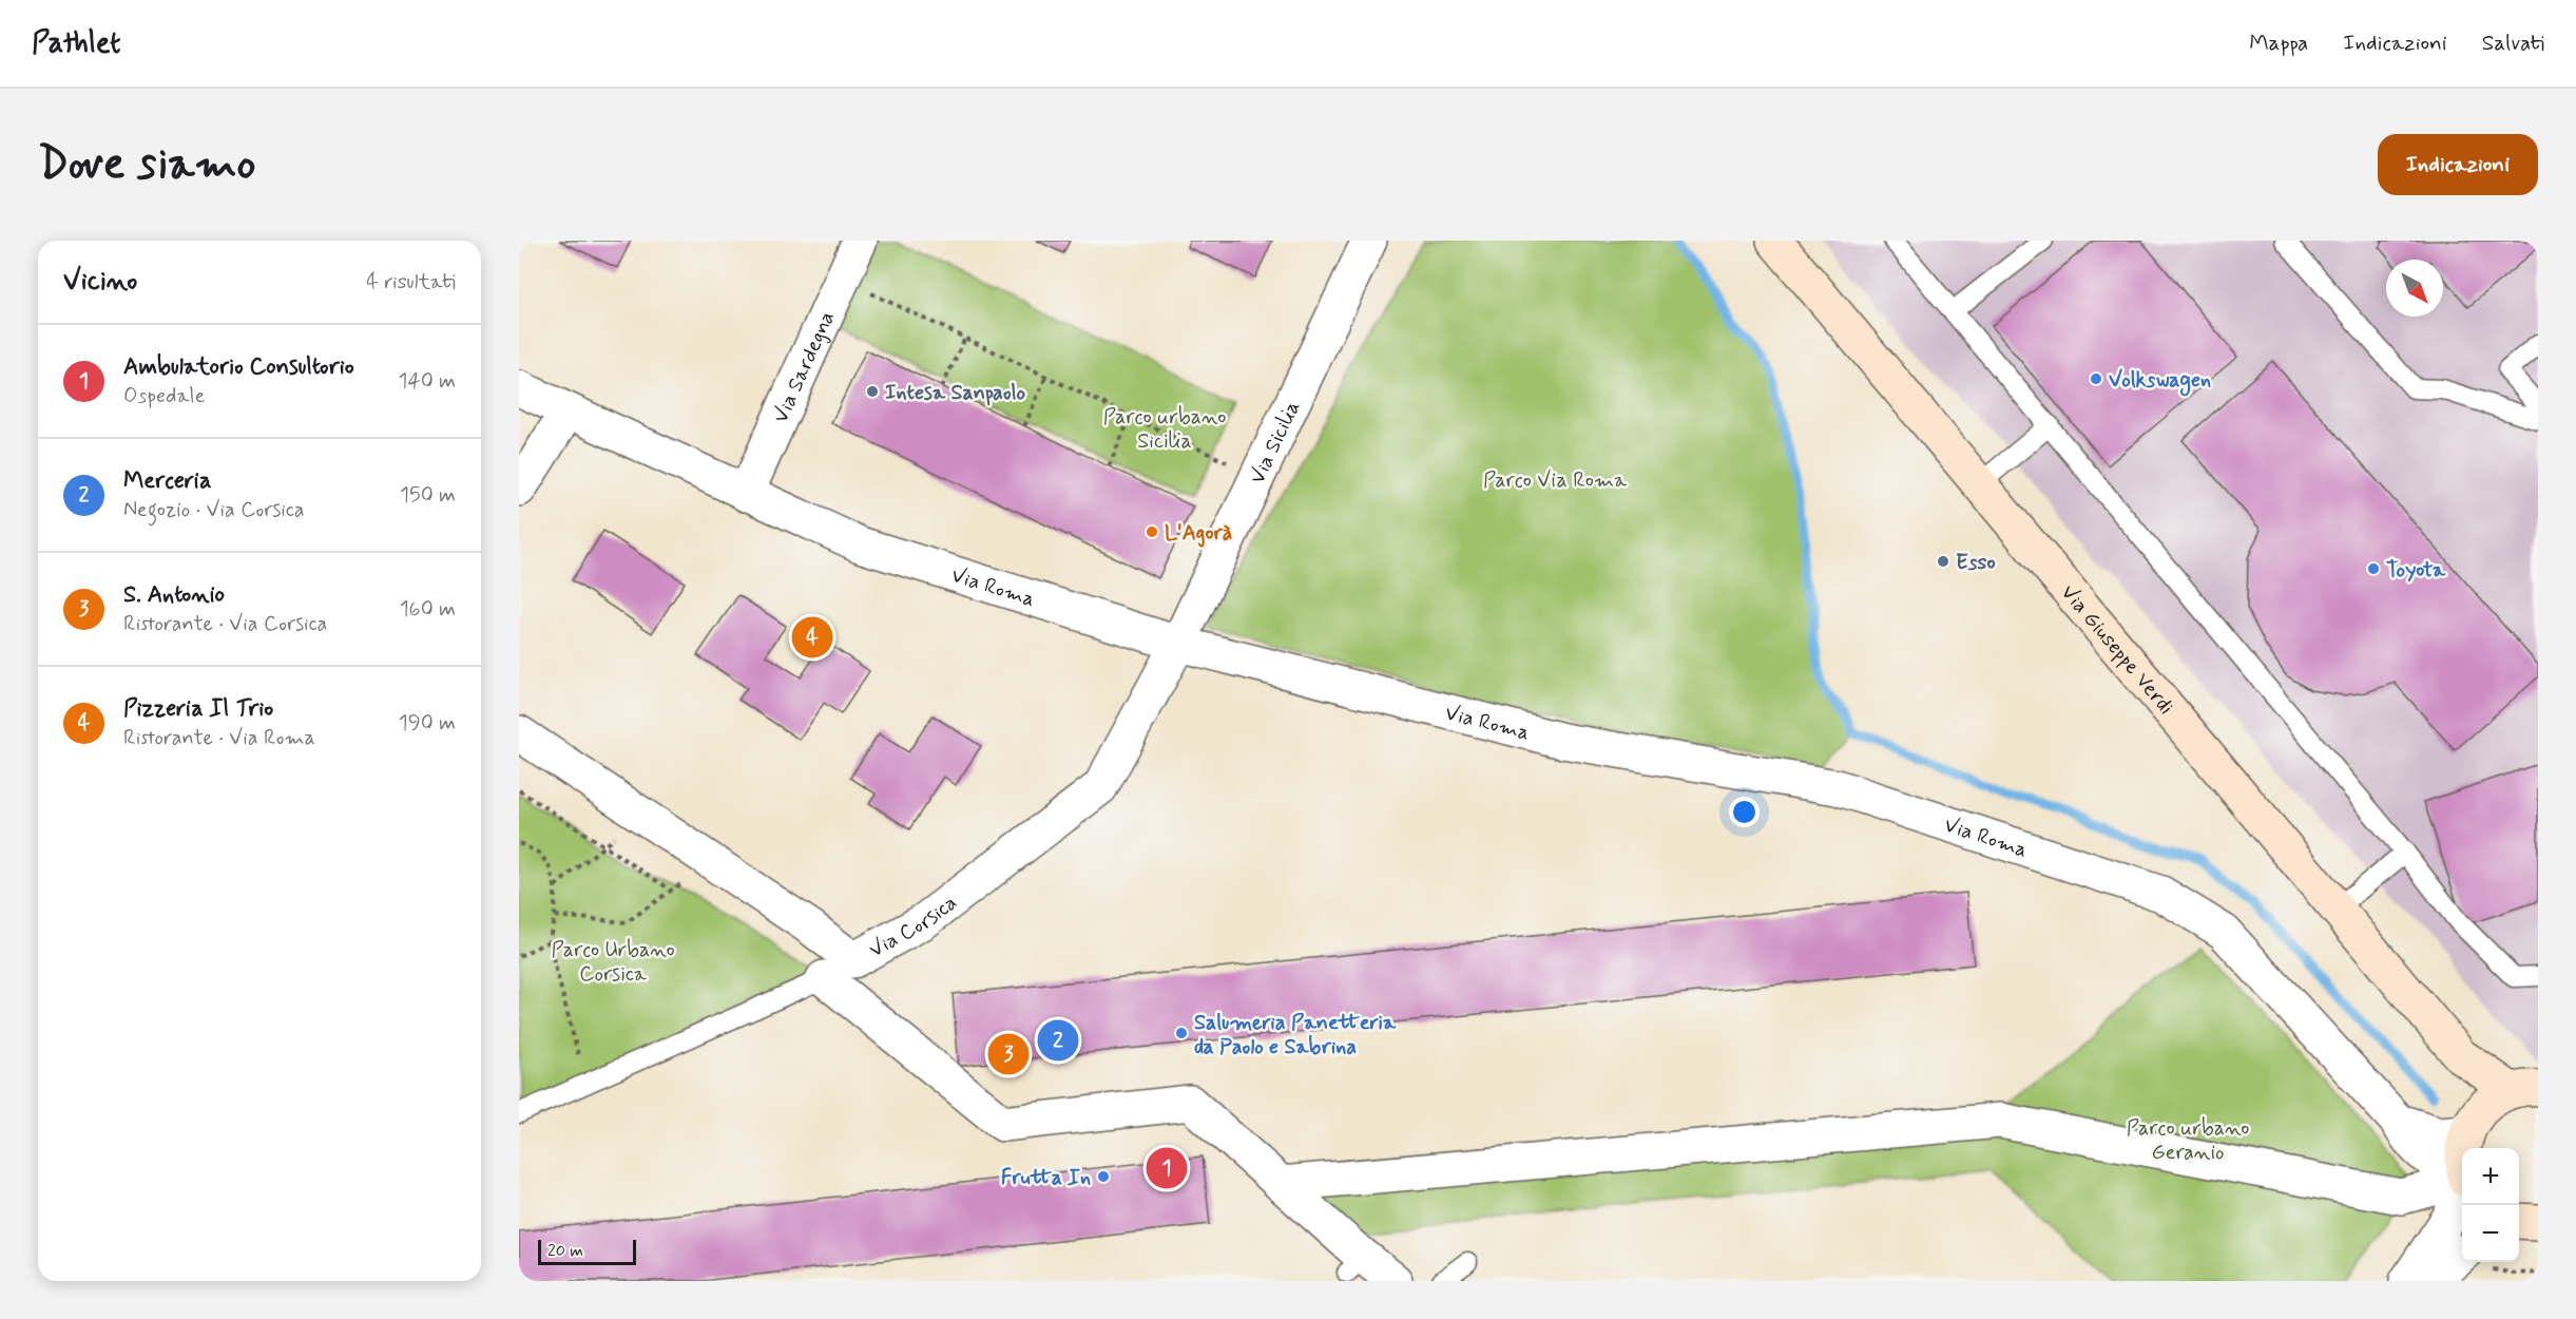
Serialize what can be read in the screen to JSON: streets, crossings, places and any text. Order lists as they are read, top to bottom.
{
  "streets": {
    "main road": ["Via Giuseppe Verdi"],
    "street": [
      "Via Sardegna",
      "Via Sicilia",
      "Via Roma",
      "Via Corsica"
    ]
  },
  "crossings": [
    ["Via Sardegna", "Via Roma"],
    ["Via Sicilia", "Via Roma"],
    ["Via Sicilia", "Via Corsica"],
    ["Via Roma", "Via Corsica"]
  ],
  "parks": [
    "Parco urbano Sicilia",
    "Parco Via Roma",
    "Parco Urbano Corsica",
    "Parco urbano Geranio"
  ],
  "places": [
    "Volkswagen",
    "Intesa Sanpaolo",
    "L'Agorà",
    "Esso",
    "Toyota",
    "Salumeria Panetteria da Paolo e Sabrina",
    "Frutta In"
  ],
  "scale_bar": "20 m",
  "north": "bottom right",
  "page": {
    "header": "Pathlet",
    "nav": ["Mappa", "Indicazioni", "Salvati"],
    "buttons": "Indicazioni",
    "title": "Dove siamo",
    "heading": ["Vicino", "4 risultati"],
    "list": [
      {
        "mark": "1",
        "name": "Ambulatorio Consultorio",
        "note": "Ospedale",
        "value": "140 m"
      },
      {
        "mark": "2",
        "name": "Merceria",
        "note": "Negozio · Via Corsica",
        "value": "150 m"
      },
      {
        "mark": "3",
        "name": "S. Antonio",
        "note": "Ristorante · Via Corsica",
        "value": "160 m"
      },
      {
        "mark": "4",
        "name": "Pizzeria Il Trio",
        "note": "Ristorante · Via Roma",
        "value": "190 m"
      }
    ],
    "pins": [
      "4",
      "2",
      "3",
      "1"
    ],
    "map_buttons": ["+", "−"],
    "scale": "20 m"
  }
}
